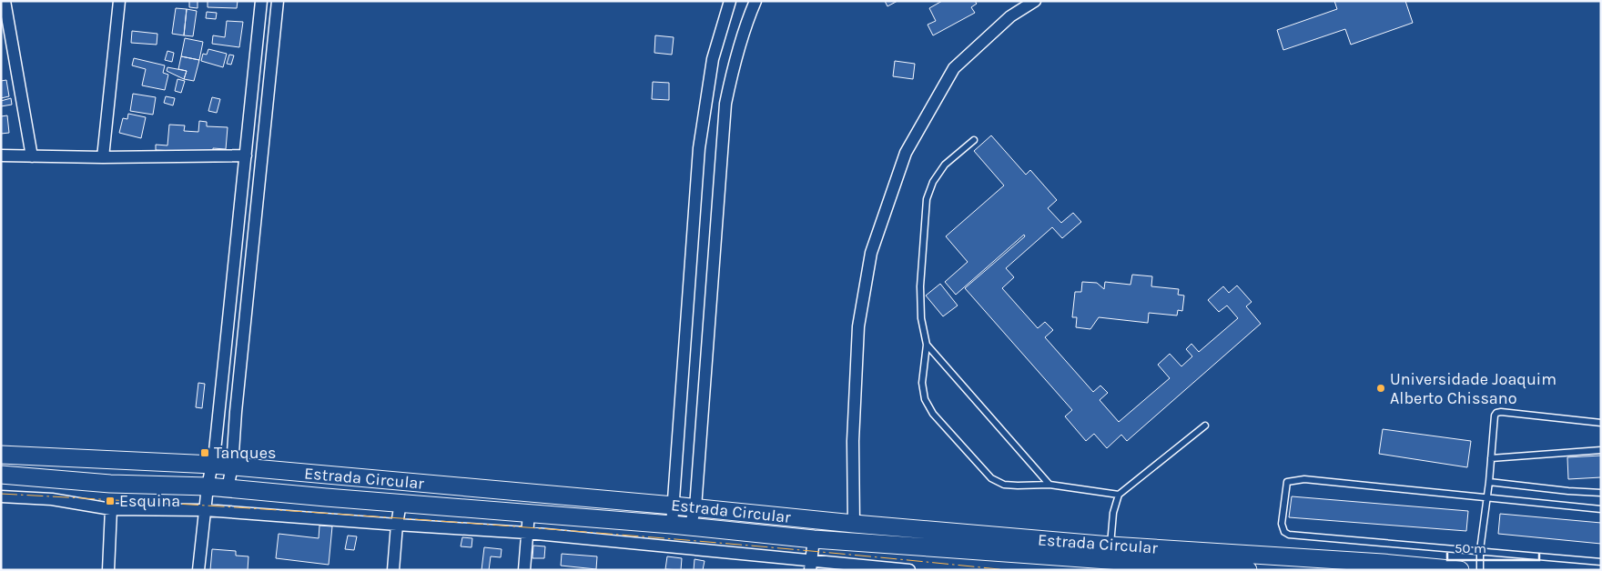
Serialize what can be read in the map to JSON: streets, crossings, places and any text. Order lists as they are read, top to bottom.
{
  "streets": {
    "main road": ["Estrada Circular"]
  },
  "places": {
    "other": ["Universidade Joaquim Alberto Chissano"],
    "transit": ["Tanques", "Esquina"]
  },
  "scale_bar": "50 m"
}
